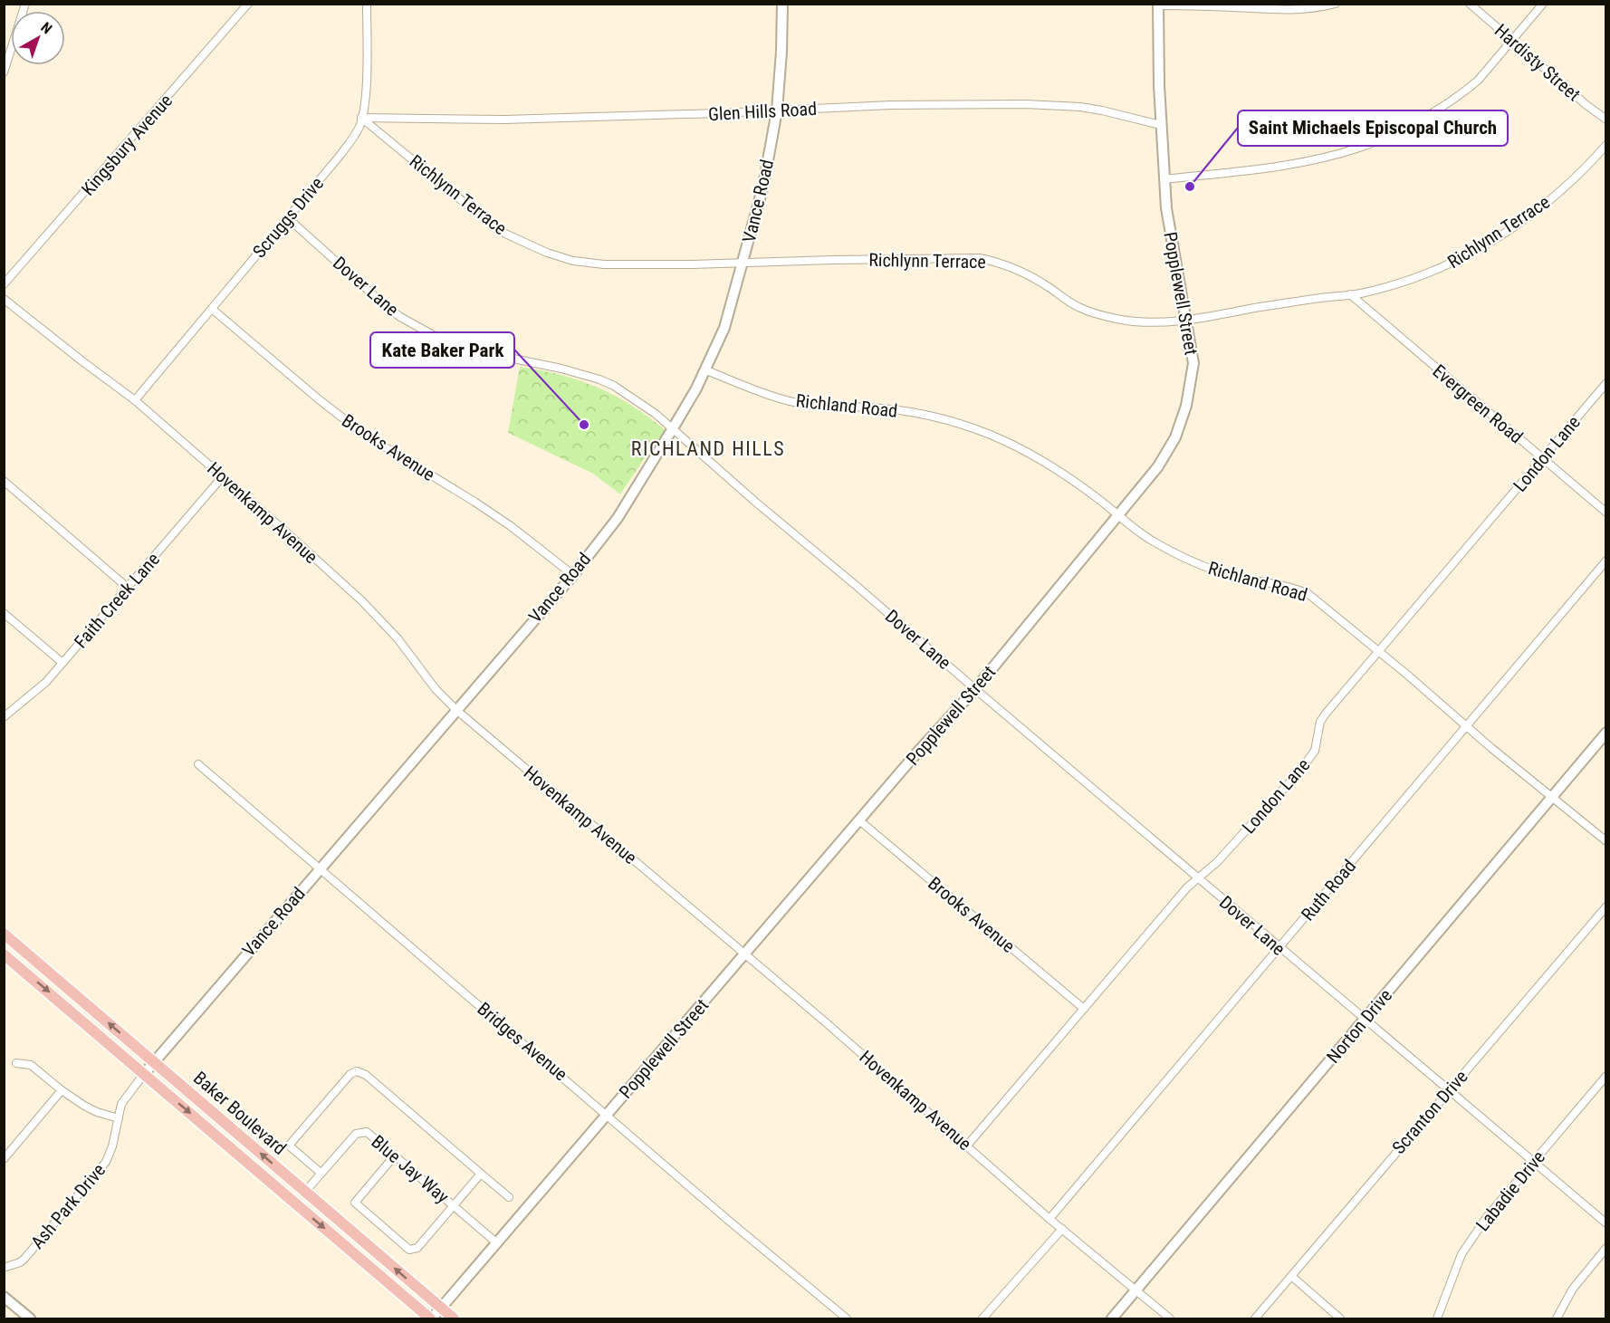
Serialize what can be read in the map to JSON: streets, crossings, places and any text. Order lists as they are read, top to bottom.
{
  "streets": {
    "main road": ["Baker Boulevard"],
    "street": [
      "Hardisty Street",
      "Glen Hills Road",
      "Kingsbury Avenue",
      "Richlynn Terrace",
      "Vance Road",
      "Scruggs Drive",
      "Dover Lane",
      "Popplewell Street",
      "Evergreen Road",
      "Richland Road",
      "Brooks Avenue",
      "London Lane",
      "Hovenkamp Avenue",
      "Faith Creek Lane",
      "Ruth Road",
      "Norton Drive",
      "Bridges Avenue",
      "Scranton Drive",
      "Blue Jay Way",
      "Labadie Drive",
      "Ash Park Drive"
    ]
  },
  "crossings": [
    ["Glen Hills Road", "Richlynn Terrace"],
    ["Glen Hills Road", "Vance Road"],
    ["Glen Hills Road", "Scruggs Drive"],
    ["Glen Hills Road", "Popplewell Street"],
    ["Richlynn Terrace", "Vance Road"],
    ["Richlynn Terrace", "Scruggs Drive"],
    ["Richlynn Terrace", "Popplewell Street"],
    ["Richlynn Terrace", "Evergreen Road"],
    ["Vance Road", "Dover Lane"],
    ["Vance Road", "Richland Road"],
    ["Vance Road", "Brooks Avenue"],
    ["Vance Road", "Hovenkamp Avenue"],
    ["Vance Road", "Bridges Avenue"],
    ["Vance Road", "Baker Boulevard"],
    ["Vance Road", "Ash Park Drive"],
    ["Scruggs Drive", "Dover Lane"],
    ["Scruggs Drive", "Brooks Avenue"],
    ["Scruggs Drive", "Hovenkamp Avenue"],
    ["Dover Lane", "Popplewell Street"],
    ["Dover Lane", "London Lane"],
    ["Dover Lane", "Ruth Road"],
    ["Dover Lane", "Norton Drive"],
    ["Dover Lane", "Scranton Drive"],
    ["Dover Lane", "Labadie Drive"],
    ["Popplewell Street", "Richland Road"],
    ["Popplewell Street", "Brooks Avenue"],
    ["Popplewell Street", "Hovenkamp Avenue"],
    ["Popplewell Street", "Bridges Avenue"],
    ["Popplewell Street", "Baker Boulevard"],
    ["Popplewell Street", "Blue Jay Way"],
    ["Evergreen Road", "London Lane"],
    ["Richland Road", "London Lane"],
    ["Richland Road", "Ruth Road"],
    ["Richland Road", "Norton Drive"],
    ["Brooks Avenue", "London Lane"],
    ["London Lane", "Hovenkamp Avenue"],
    ["Hovenkamp Avenue", "Faith Creek Lane"],
    ["Hovenkamp Avenue", "Ruth Road"],
    ["Hovenkamp Avenue", "Norton Drive"],
    ["Baker Boulevard", "Blue Jay Way"],
    ["Baker Boulevard", "Ash Park Drive"]
  ],
  "districts": ["RICHLAND HILLS"],
  "places": ["Saint Michaels Episcopal Church", "Kate Baker Park"],
  "north": "top right"
}
